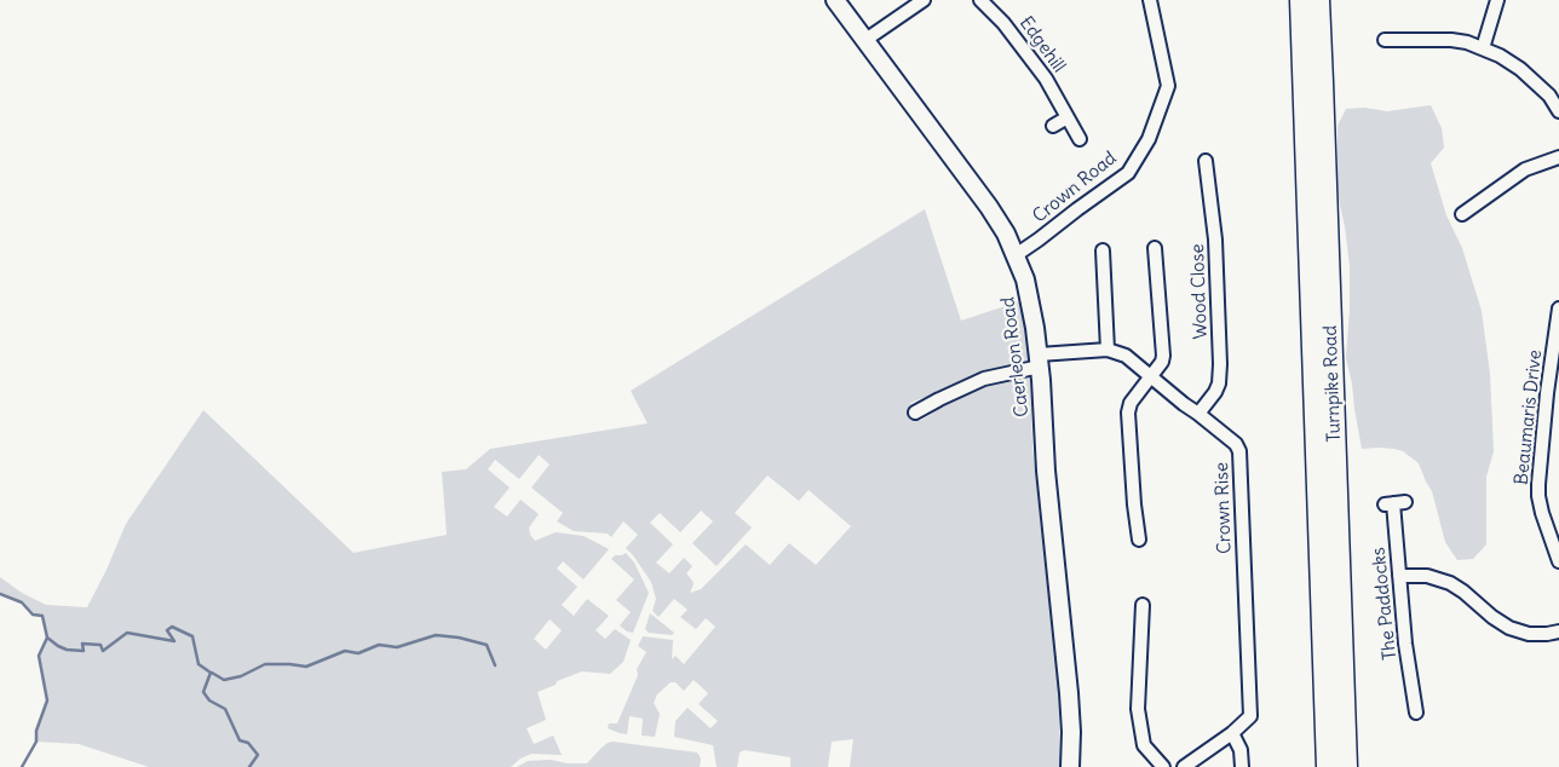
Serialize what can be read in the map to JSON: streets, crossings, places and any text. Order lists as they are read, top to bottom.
{
  "streets": {
    "highway": ["Turnpike Road"],
    "main road": ["Caerleon Road"],
    "street": [
      "Edgehill",
      "Crown Road",
      "Wood Close",
      "Beaumaris Drive",
      "Crown Rise",
      "The Paddocks"
    ]
  },
  "crossings": [
    ["Crown Road", "Caerleon Road"],
    ["Wood Close", "Crown Rise"],
    ["Caerleon Road", "Crown Rise"]
  ]
}
